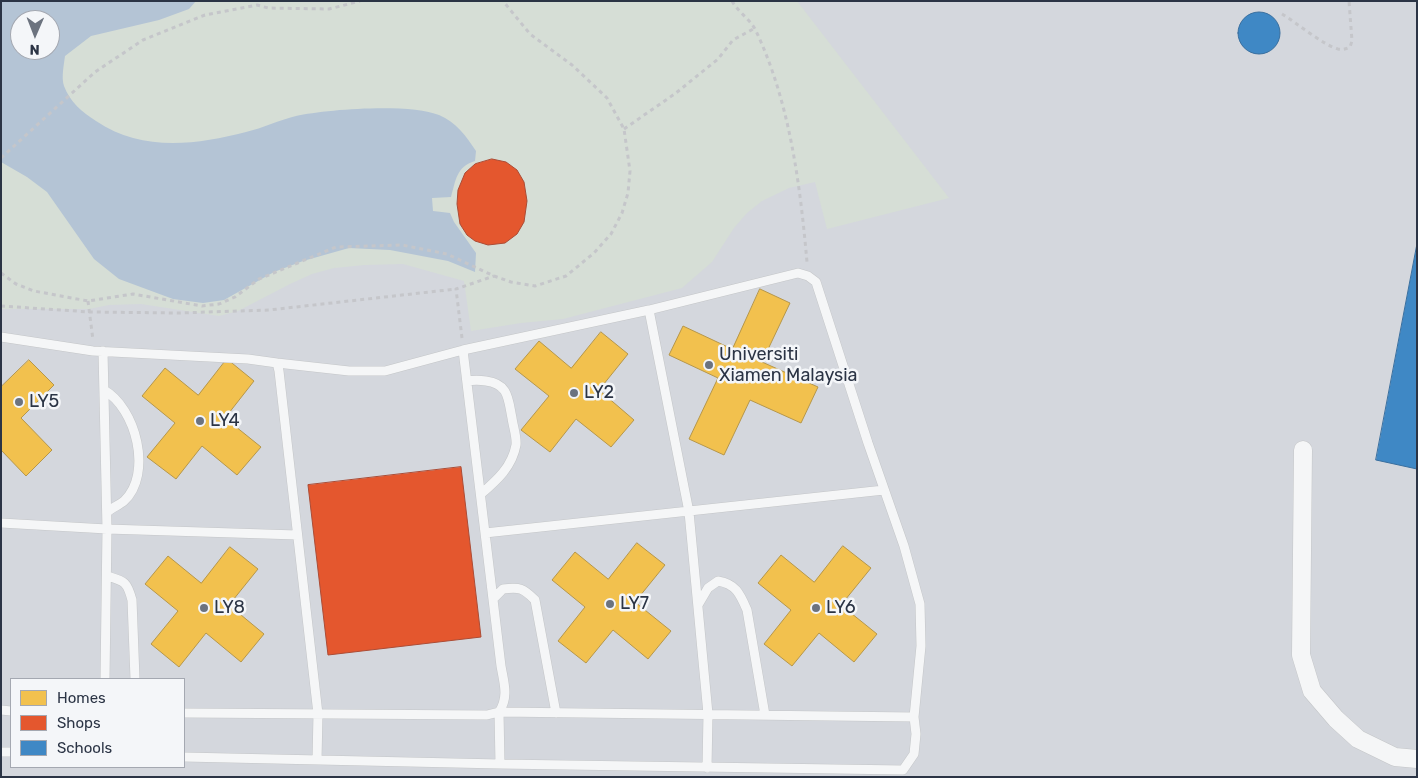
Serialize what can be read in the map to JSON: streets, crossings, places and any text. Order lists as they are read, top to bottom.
{
  "places": [
    "Universiti Xiamen Malaysia",
    "LY2",
    "LY5",
    "LY4",
    "LY7",
    "LY8",
    "LY6"
  ],
  "legend": ["Homes", "Shops", "Schools"],
  "north": "bottom"
}
